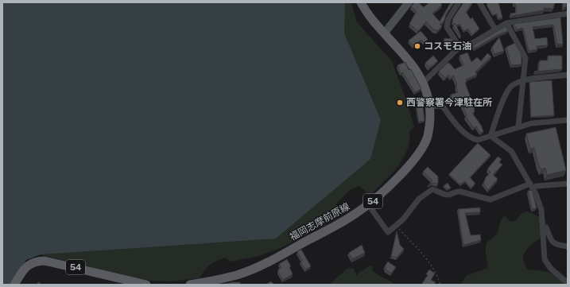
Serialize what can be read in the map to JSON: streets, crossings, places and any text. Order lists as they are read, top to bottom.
{
  "streets": {
    "main road": ["54", "福岡志摩前原線"]
  },
  "places": ["コスモ石油", "西警察署今津駐在所"]
}
